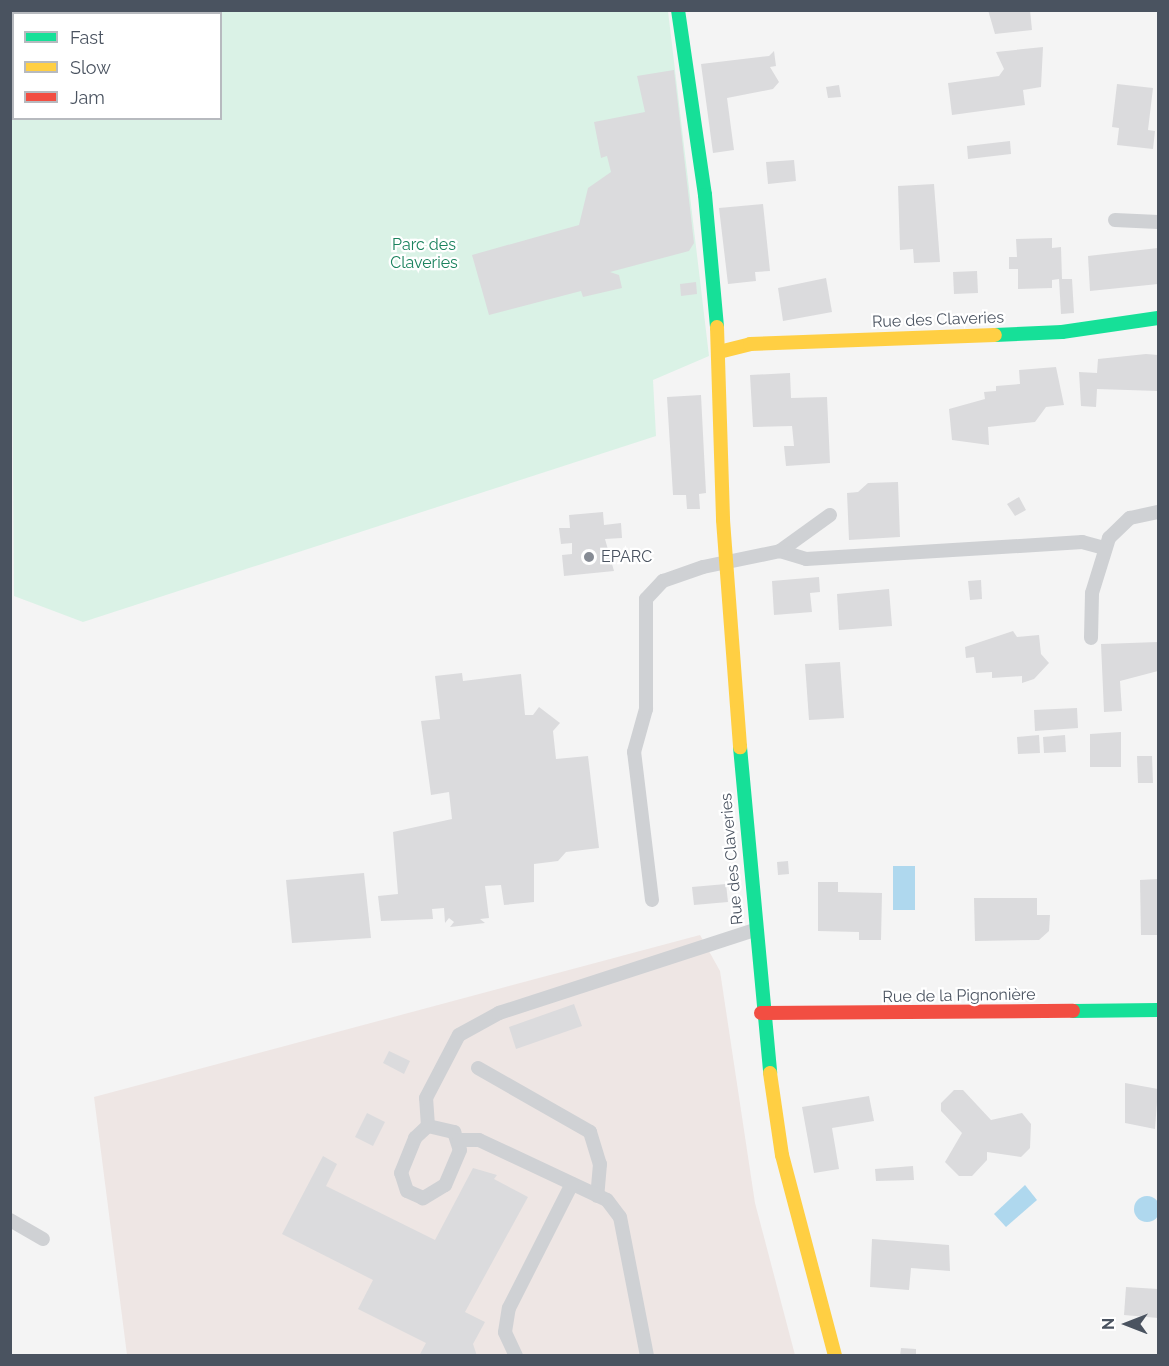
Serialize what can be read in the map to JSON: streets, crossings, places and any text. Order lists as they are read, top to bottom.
{
  "streets": {
    "street": ["Rue des Claveries", "Rue de la Pignonière"]
  },
  "crossings": [
    ["Rue des Claveries", "Rue de la Pignonière"]
  ],
  "parks": ["Parc des Claveries"],
  "places": ["EPARC"],
  "legend": ["Fast", "Slow", "Jam"],
  "north": "left"
}
